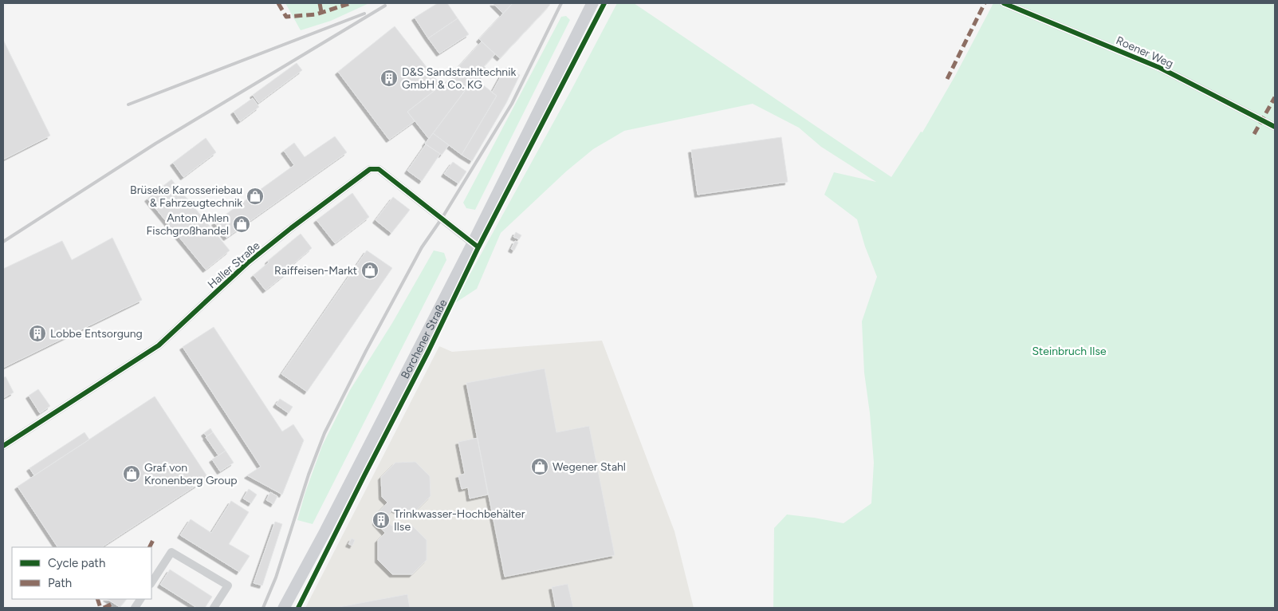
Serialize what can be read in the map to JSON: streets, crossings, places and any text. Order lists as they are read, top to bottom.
{
  "streets": {
    "main road": ["Borchener Straße"],
    "street": ["Roener Weg", "Haller Straße"]
  },
  "crossings": [
    ["Haller Straße", "Borchener Straße"]
  ],
  "parks": ["Steinbruch Ilse"],
  "places": {
    "building": ["D&S Sandstrahltechnik GmbH & Co. KG", "Lobbe Entsorgung", "Trinkwasser-Hochbehälter Ilse"],
    "shop": [
      "Brüseke Karosseriebau & Fahrzeugtechnik",
      "Anton Ahlen Fischgroßhandel",
      "Raiffeisen-Markt",
      "Wegener Stahl",
      "Graf von Kronenberg Group"
    ]
  },
  "legend": ["Cycle path", "Path"]
}
